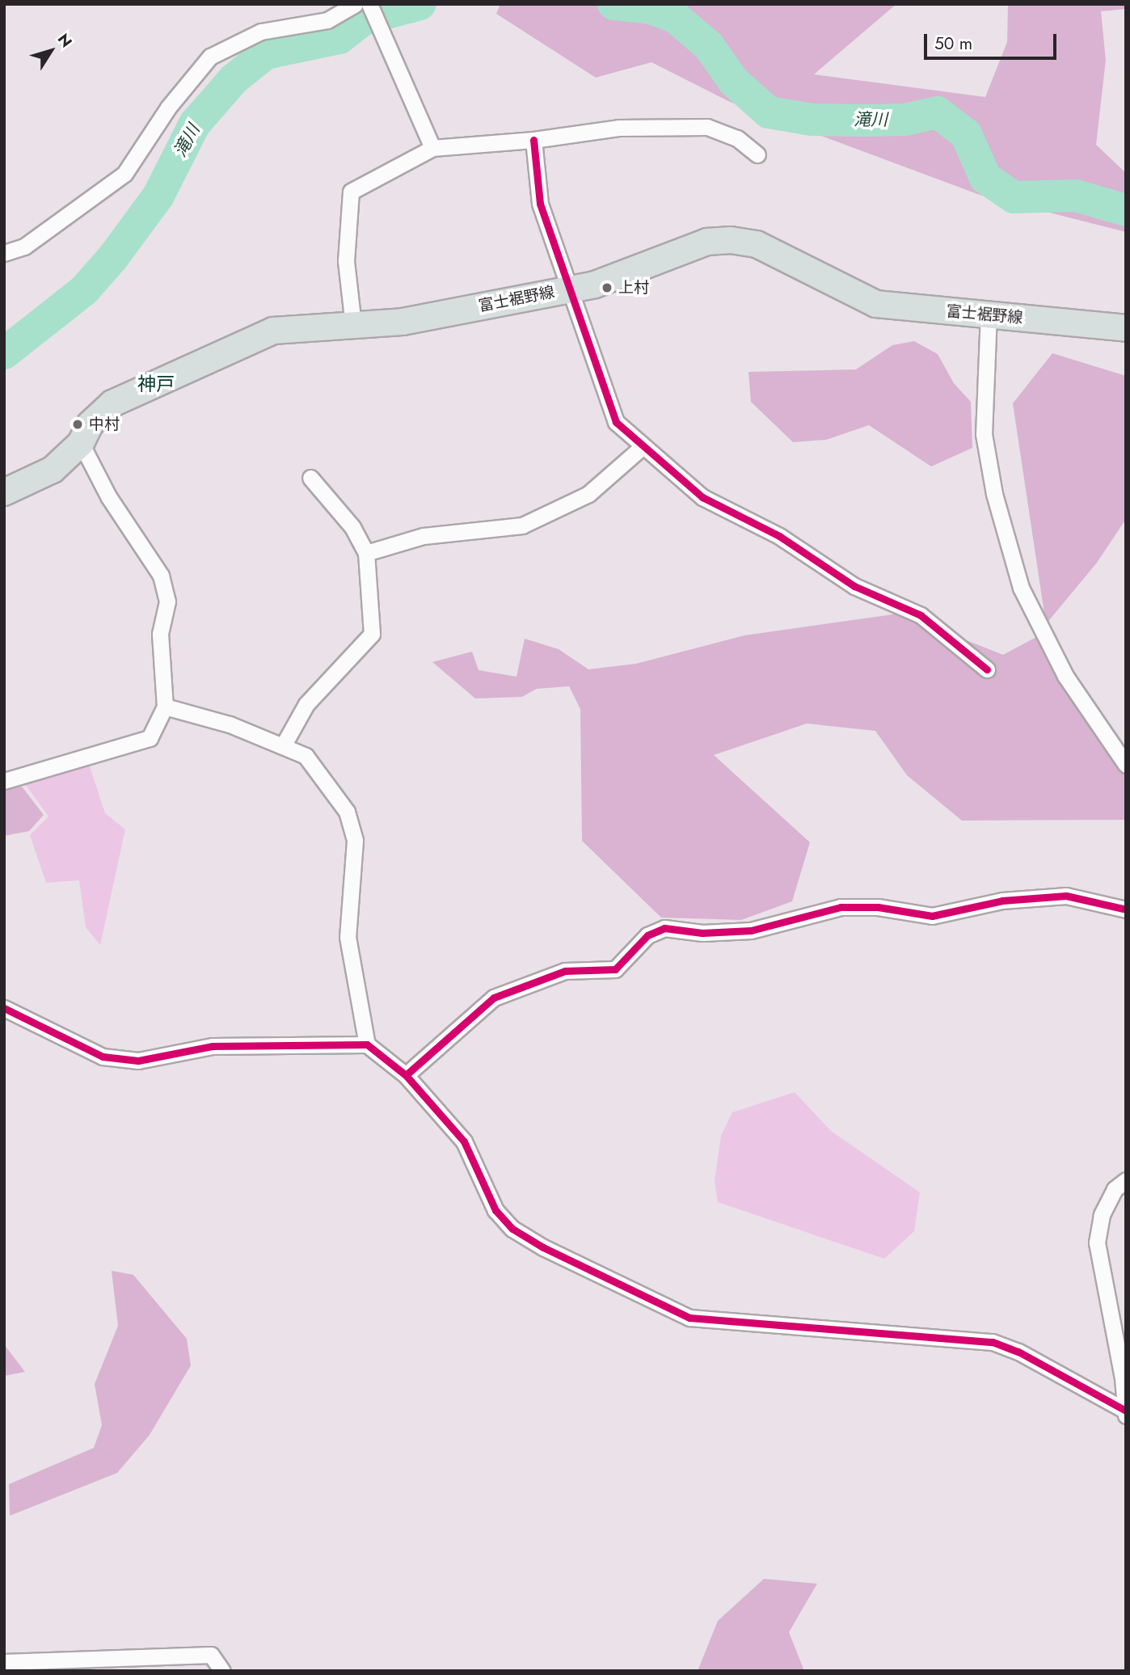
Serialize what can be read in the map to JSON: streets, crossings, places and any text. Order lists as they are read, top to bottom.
{
  "streets": {
    "main road": ["富士裾野線"]
  },
  "districts": ["神戸"],
  "water": ["滝川"],
  "places": ["上村", "中村"],
  "scale_bar": "50 m",
  "north": "top right"
}
